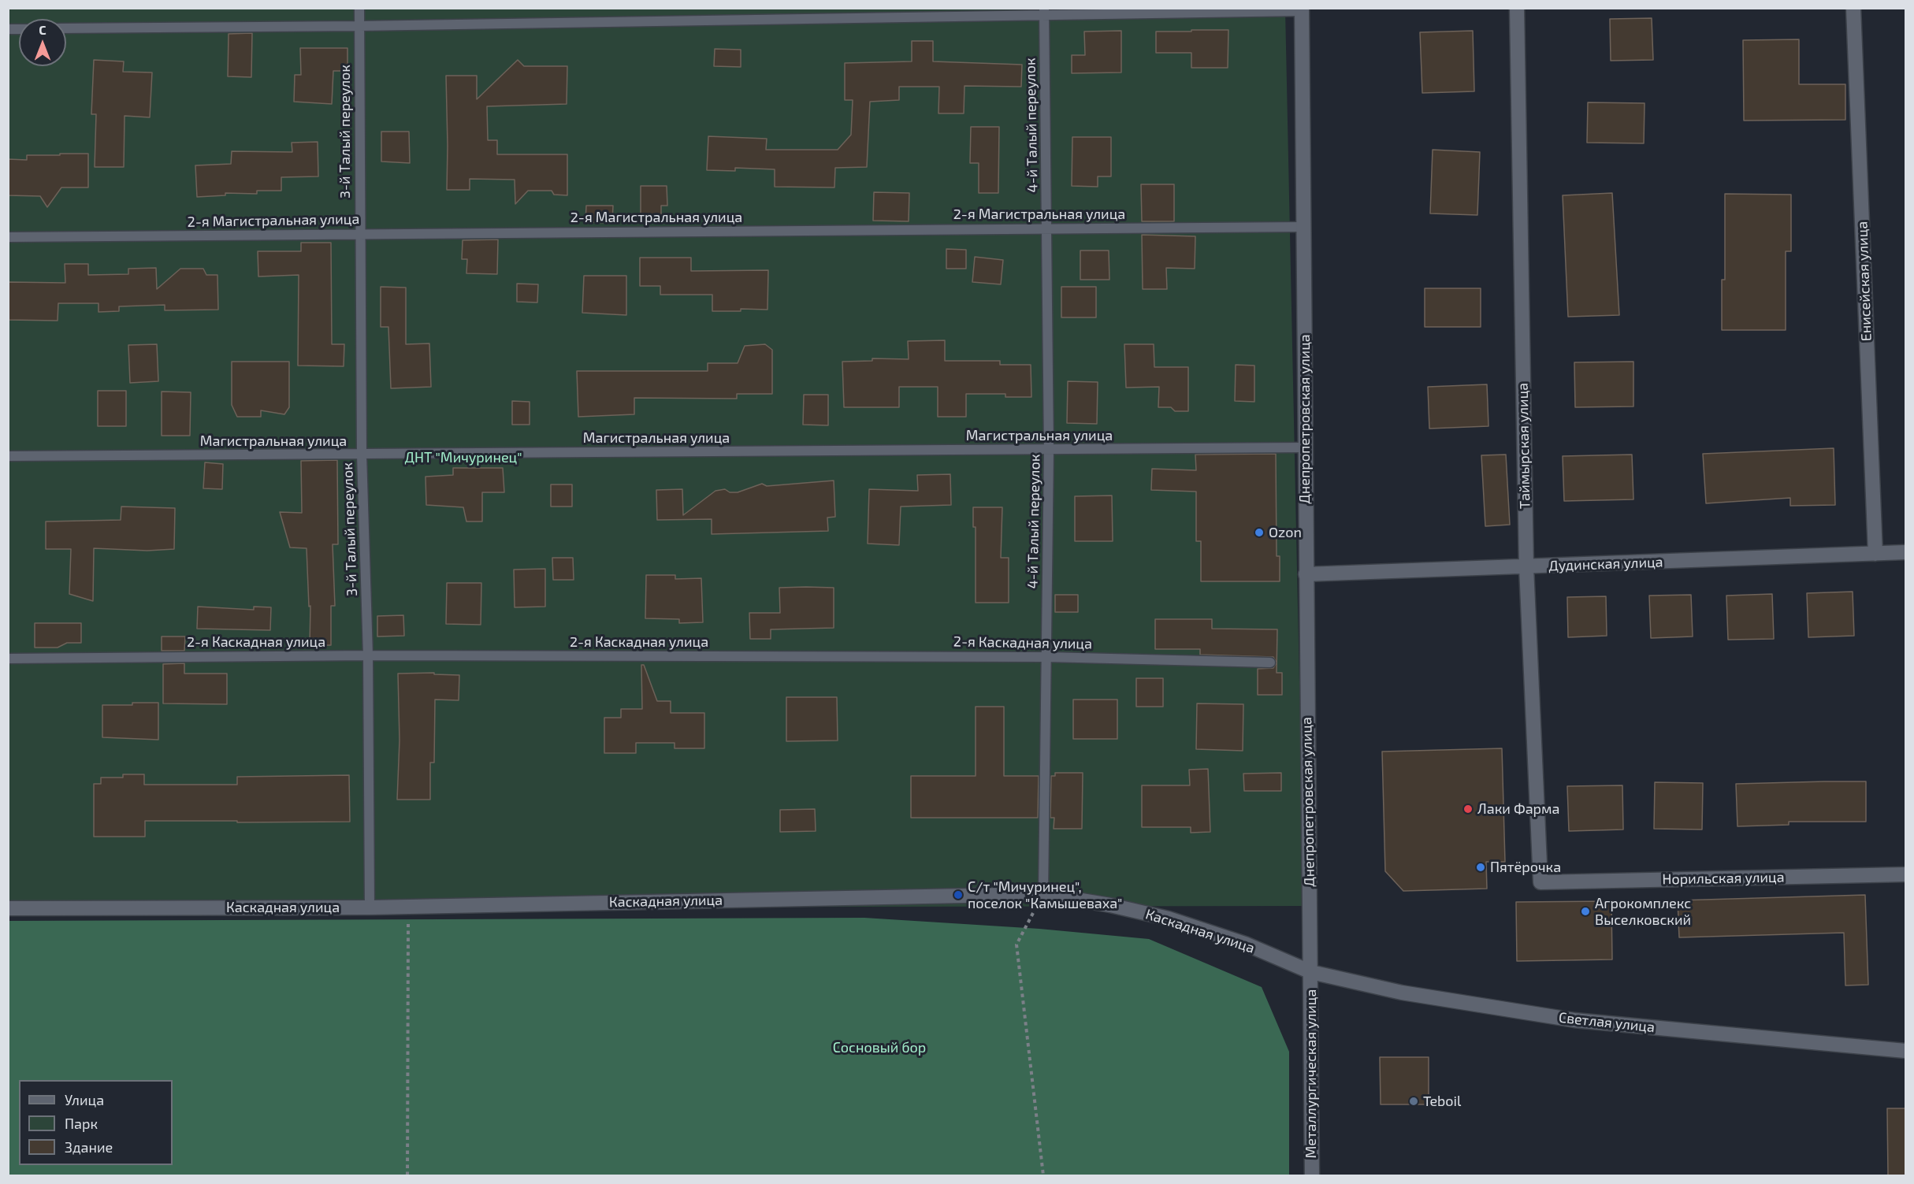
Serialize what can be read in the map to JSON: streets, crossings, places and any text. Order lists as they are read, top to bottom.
{
  "streets": {
    "street": [
      "Енисейская улица",
      "Днепропетровская улица",
      "Таймырская улица",
      "Дудинская улица",
      "Норильская улица",
      "Каскадная улица",
      "Светлая улица",
      "Металлургическая улица"
    ],
    "lane": [
      "4-й Талый переулок",
      "3-й Талый переулок",
      "2-я Магистральная улица",
      "Магистральная улица",
      "2-я Каскадная улица"
    ]
  },
  "crossings": [
    ["4-й Талый переулок", "2-я Магистральная улица"],
    ["4-й Талый переулок", "Магистральная улица"],
    ["4-й Талый переулок", "2-я Каскадная улица"],
    ["4-й Талый переулок", "Каскадная улица"],
    ["3-й Талый переулок", "2-я Магистральная улица"],
    ["3-й Талый переулок", "Магистральная улица"],
    ["3-й Талый переулок", "2-я Каскадная улица"],
    ["3-й Талый переулок", "Каскадная улица"],
    ["2-я Магистральная улица", "Днепропетровская улица"],
    ["Енисейская улица", "Дудинская улица"],
    ["Днепропетровская улица", "Магистральная улица"],
    ["Днепропетровская улица", "Дудинская улица"],
    ["Днепропетровская улица", "Каскадная улица"],
    ["Днепропетровская улица", "Светлая улица"],
    ["Днепропетровская улица", "Металлургическая улица"],
    ["Таймырская улица", "Дудинская улица"],
    ["Таймырская улица", "Норильская улица"],
    ["Каскадная улица", "Светлая улица"],
    ["Каскадная улица", "Металлургическая улица"],
    ["Светлая улица", "Металлургическая улица"]
  ],
  "parks": ["ДНТ \"Мичуринец\"", "Сосновый бор"],
  "places": [
    "Ozon",
    "Лаки Фарма",
    "Пятёрочка",
    "С/т \"Мичуринец\", поселок \"Камышеваха\"",
    "Агрокомплекс Выселковский",
    "Teboil"
  ],
  "legend": ["Улица", "Парк", "Здание"],
  "north": "top"
}
